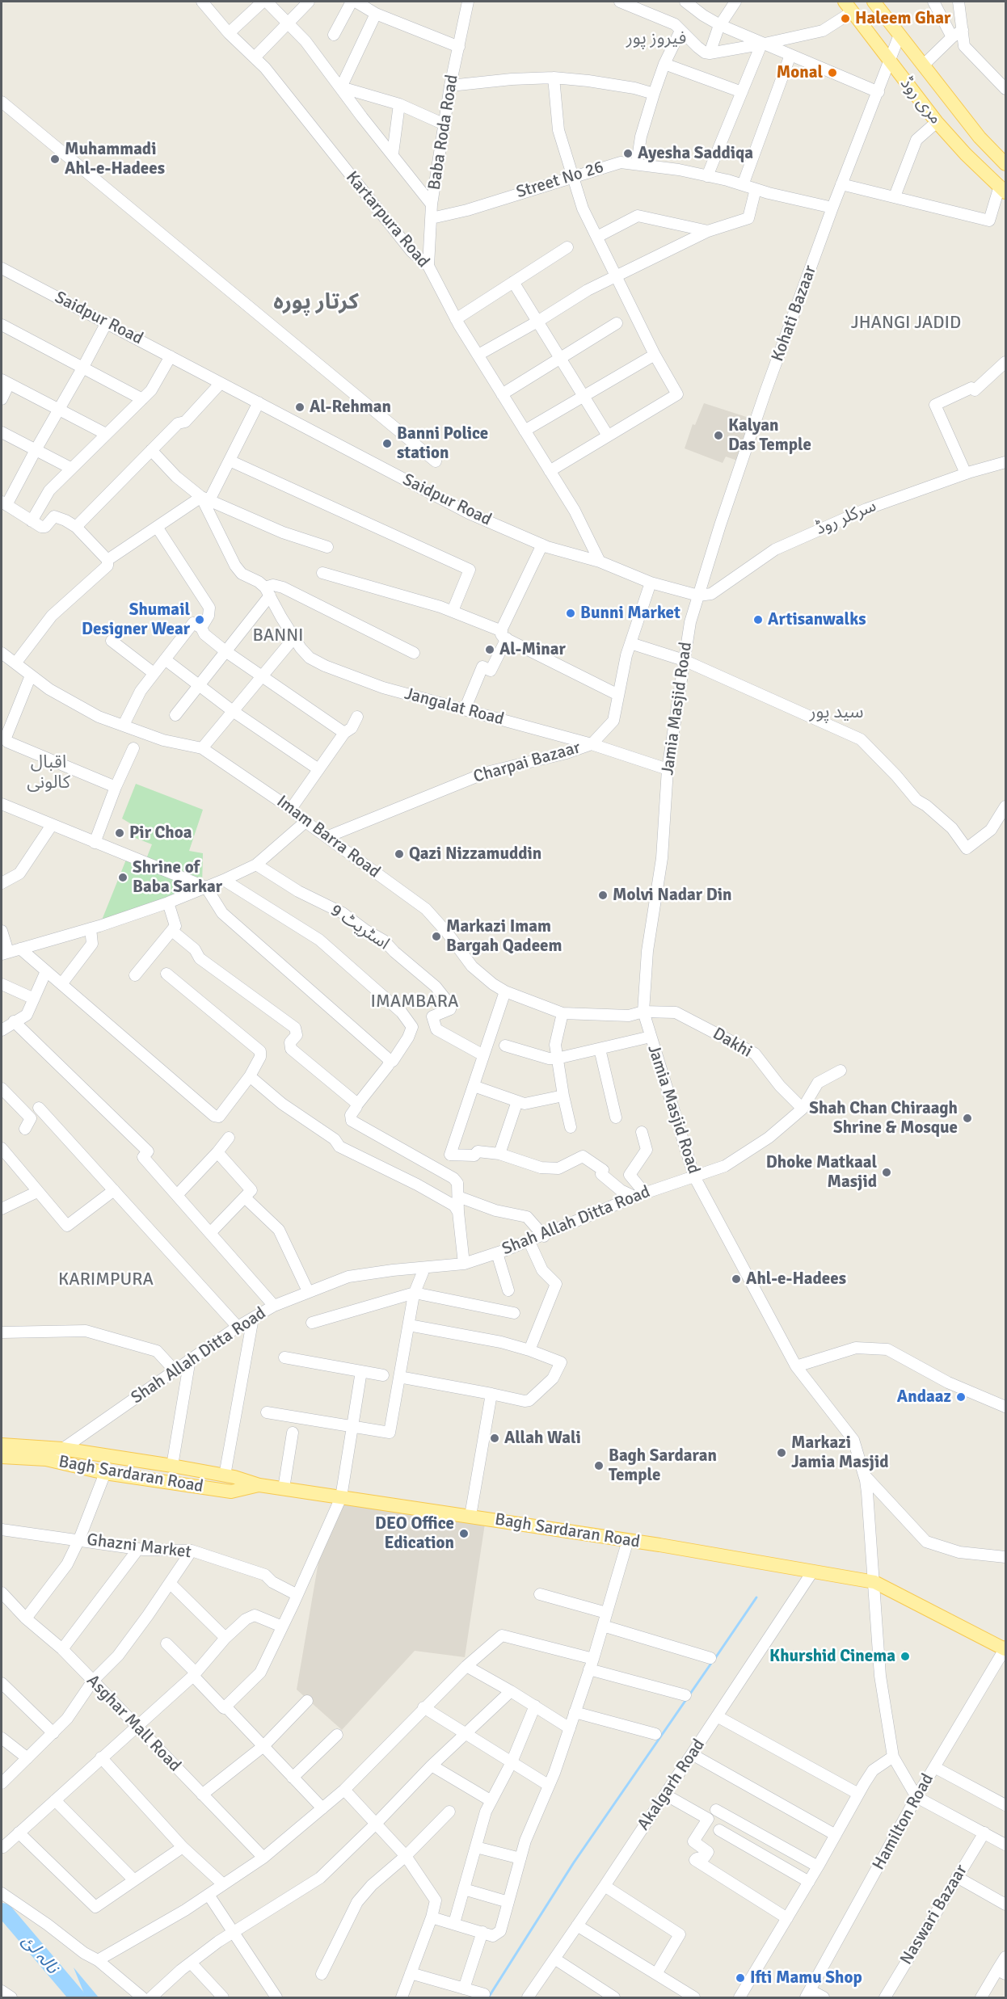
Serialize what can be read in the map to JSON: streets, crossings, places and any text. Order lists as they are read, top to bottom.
{
  "streets": {
    "main road": ["مری روڈ", "Bagh Sardaran Road"],
    "street": [
      "Baba Roda Road",
      "Street No 26",
      "Kartarpura Road",
      "Kohati Bazaar",
      "Saidpur Road",
      "سرکلر روڈ",
      "Jangalat Road",
      "Jamia Masjid Road",
      "Charpai Bazaar",
      "Imam Barra Road",
      "اسٹریٹ 9",
      "Dakhi",
      "Shah Allah Ditta Road",
      "Ghazni Market",
      "Asghar Mall Road",
      "Akalgarh Road",
      "Hamilton Road",
      "Naswari Bazaar"
    ]
  },
  "crossings": [
    ["مری روڈ", "Kohati Bazaar"],
    ["Baba Roda Road", "Street No 26"],
    ["Baba Roda Road", "Kartarpura Road"],
    ["Street No 26", "Kohati Bazaar"],
    ["Kartarpura Road", "Saidpur Road"],
    ["Kohati Bazaar", "Saidpur Road"],
    ["Kohati Bazaar", "سرکلر روڈ"],
    ["Kohati Bazaar", "Jamia Masjid Road"],
    ["Saidpur Road", "سرکلر روڈ"],
    ["Saidpur Road", "Jamia Masjid Road"],
    ["Saidpur Road", "Charpai Bazaar"],
    ["سرکلر روڈ", "Jamia Masjid Road"],
    ["Jangalat Road", "Jamia Masjid Road"],
    ["Jangalat Road", "Charpai Bazaar"],
    ["Jamia Masjid Road", "Imam Barra Road"],
    ["Jamia Masjid Road", "Dakhi"],
    ["Jamia Masjid Road", "Shah Allah Ditta Road"],
    ["Jamia Masjid Road", "Bagh Sardaran Road"],
    ["Charpai Bazaar", "Imam Barra Road"],
    ["Imam Barra Road", "Dakhi"],
    ["Shah Allah Ditta Road", "Bagh Sardaran Road"],
    ["Bagh Sardaran Road", "Akalgarh Road"],
    ["Bagh Sardaran Road", "Hamilton Road"]
  ],
  "districts": [
    "فیروز پور",
    "کرتار پورہ",
    "JHANGI JADID",
    "BANNI",
    "سید پور",
    "اقبال کالونی",
    "IMAMBARA",
    "KARIMPURA"
  ],
  "water": ["نالہ لئ"],
  "places": [
    "Haleem Ghar",
    "Monal",
    "Ayesha Saddiqa",
    "Muhammadi Ahl-e-Hadees",
    "Al-Rehman",
    "Kalyan Das Temple",
    "Banni Police station",
    "Bunni Market",
    "Shumail Designer Wear",
    "Artisanwalks",
    "Al-Minar",
    "Pir Choa",
    "Qazi Nizzamuddin",
    "Shrine of Baba Sarkar",
    "Molvi Nadar Din",
    "Markazi Imam Bargah Qadeem",
    "Shah Chan Chiraagh Shrine & Mosque",
    "Dhoke Matkaal Masjid",
    "Ahl-e-Hadees",
    "Andaaz",
    "Allah Wali",
    "Markazi Jamia Masjid",
    "Bagh Sardaran Temple",
    "DEO Office Edication",
    "Khurshid Cinema",
    "Ifti Mamu Shop"
  ]
}
